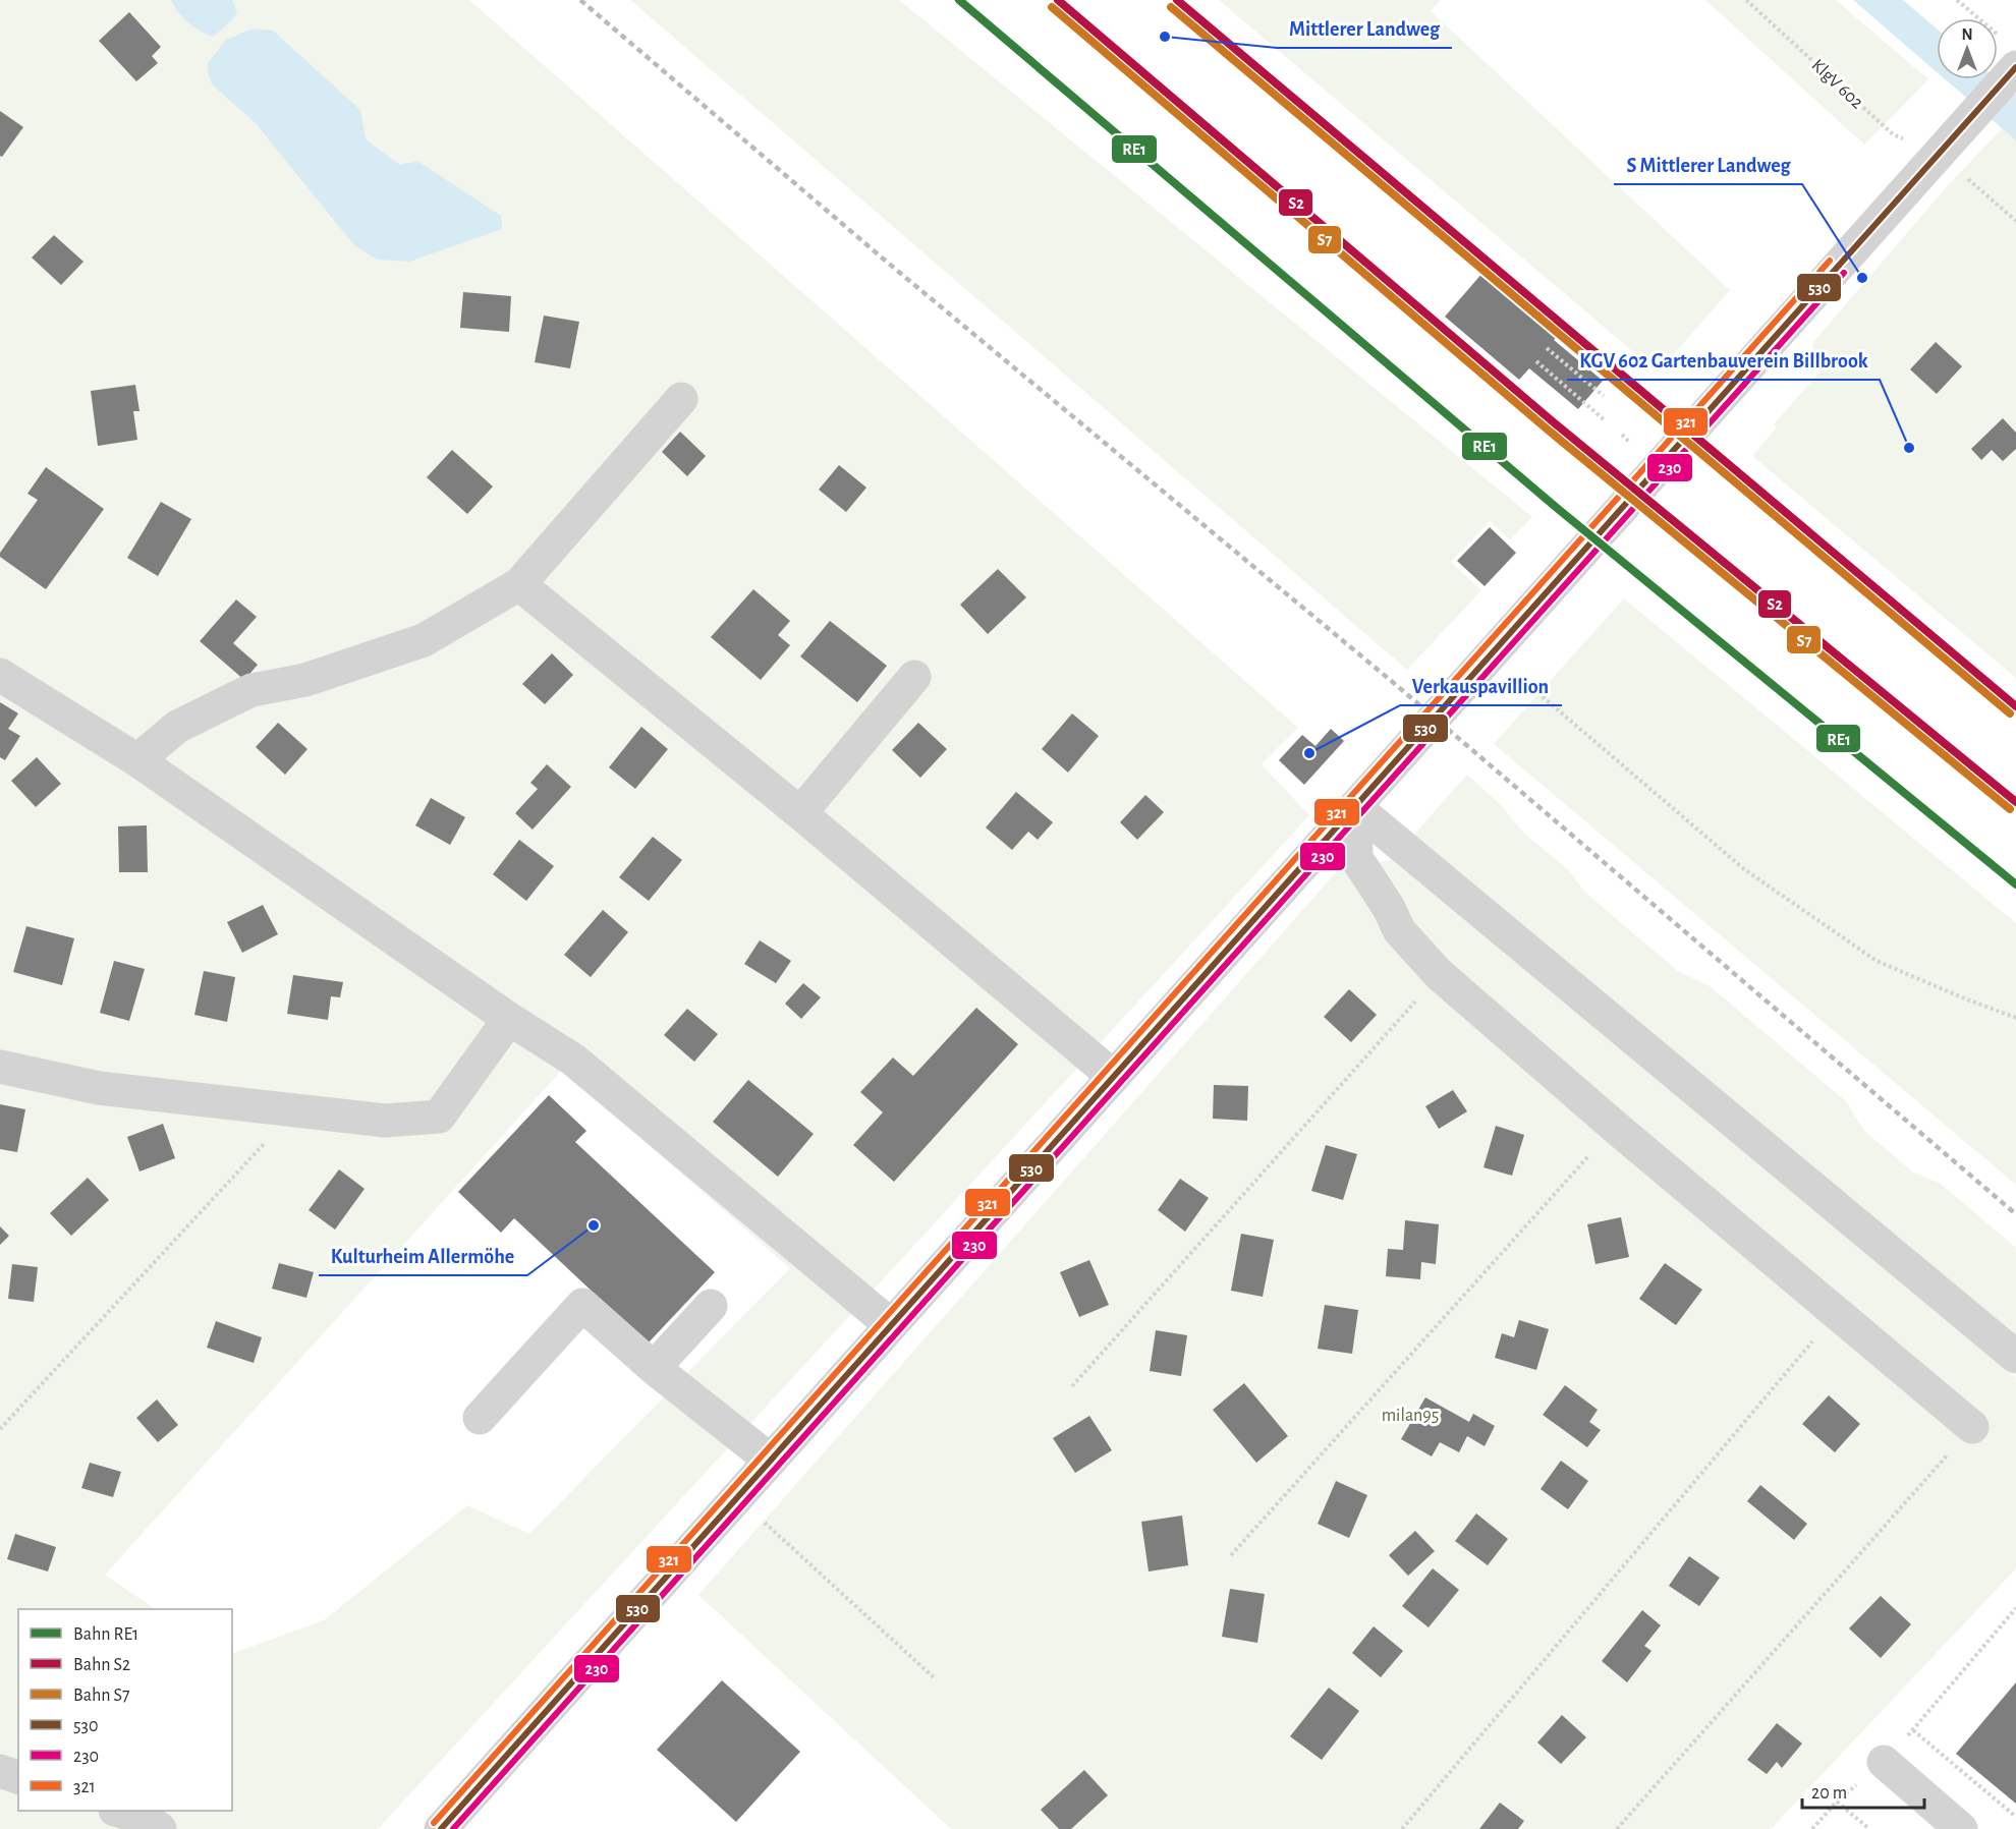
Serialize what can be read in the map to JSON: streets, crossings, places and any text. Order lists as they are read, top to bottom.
{
  "streets": {
    "path": ["KlgV 602"]
  },
  "parks": ["milan95"],
  "places": [
    "Mittlerer Landweg",
    "S Mittlerer Landweg",
    "KGV 602 Gartenbauverein Billbrook",
    "Verkauspavillion",
    "Kulturheim Allermöhe"
  ],
  "lines": [
    "rail line RE1",
    "rail line S2",
    "rail line S7",
    "transit line 530",
    "transit line 321",
    "transit line 230"
  ],
  "legend": [
    "Bahn RE1",
    "Bahn S2",
    "Bahn S7",
    "530",
    "230",
    "321"
  ],
  "scale_bar": "20 m",
  "north": "top"
}
